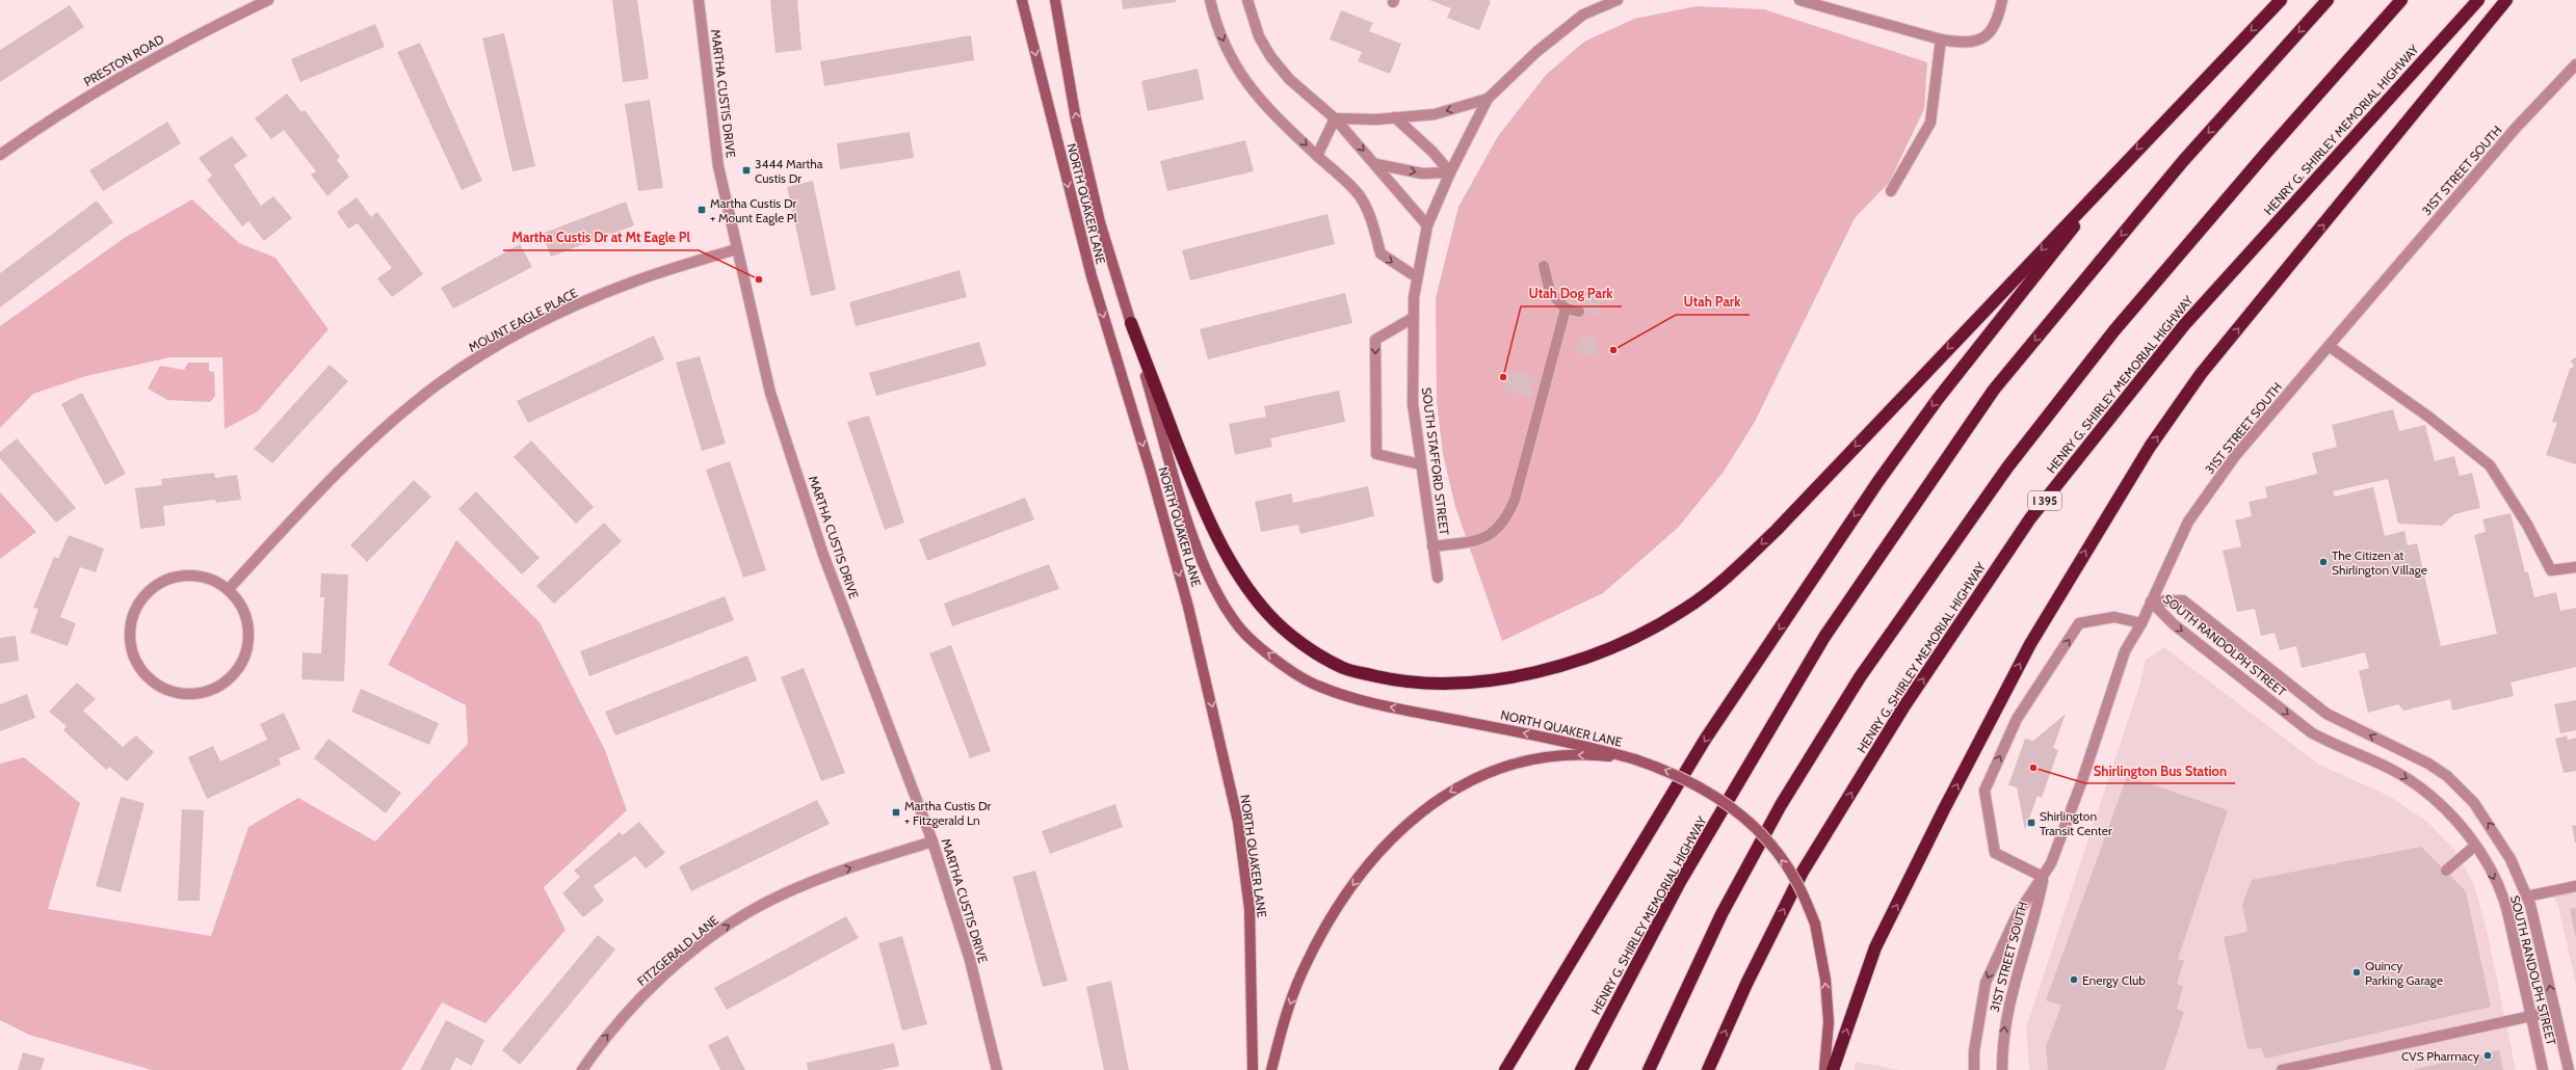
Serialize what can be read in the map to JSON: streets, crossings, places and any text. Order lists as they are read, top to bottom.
{
  "streets": {
    "highway": ["HENRY G. SHIRLEY MEMORIAL HIGHWAY", "I 395"],
    "main road": ["NORTH QUAKER LANE"],
    "street": [
      "PRESTON ROAD",
      "MARTHA CUSTIS DRIVE",
      "31ST STREET SOUTH",
      "MOUNT EAGLE PLACE",
      "SOUTH STAFFORD STREET",
      "SOUTH RANDOLPH STREET",
      "FITZGERALD LANE"
    ]
  },
  "crossings": [
    ["MARTHA CUSTIS DRIVE", "MOUNT EAGLE PLACE"],
    ["MARTHA CUSTIS DRIVE", "FITZGERALD LANE"],
    ["31ST STREET SOUTH", "SOUTH RANDOLPH STREET"]
  ],
  "one_way": ["FITZGERALD LANE"],
  "places": {
    "transit": [
      "3444 Martha Custis Dr",
      "Martha Custis Dr + Mount Eagle Pl",
      "Martha Custis Dr + Fitzgerald Ln",
      "Shirlington Transit Center"
    ],
    "other": [
      "Martha Custis Dr at Mt Eagle Pl",
      "Utah Park",
      "Utah Dog Park",
      "The Citizen at Shirlington Village",
      "Shirlington Bus Station",
      "Quincy Parking Garage",
      "Energy Club",
      "CVS Pharmacy"
    ]
  }
}
